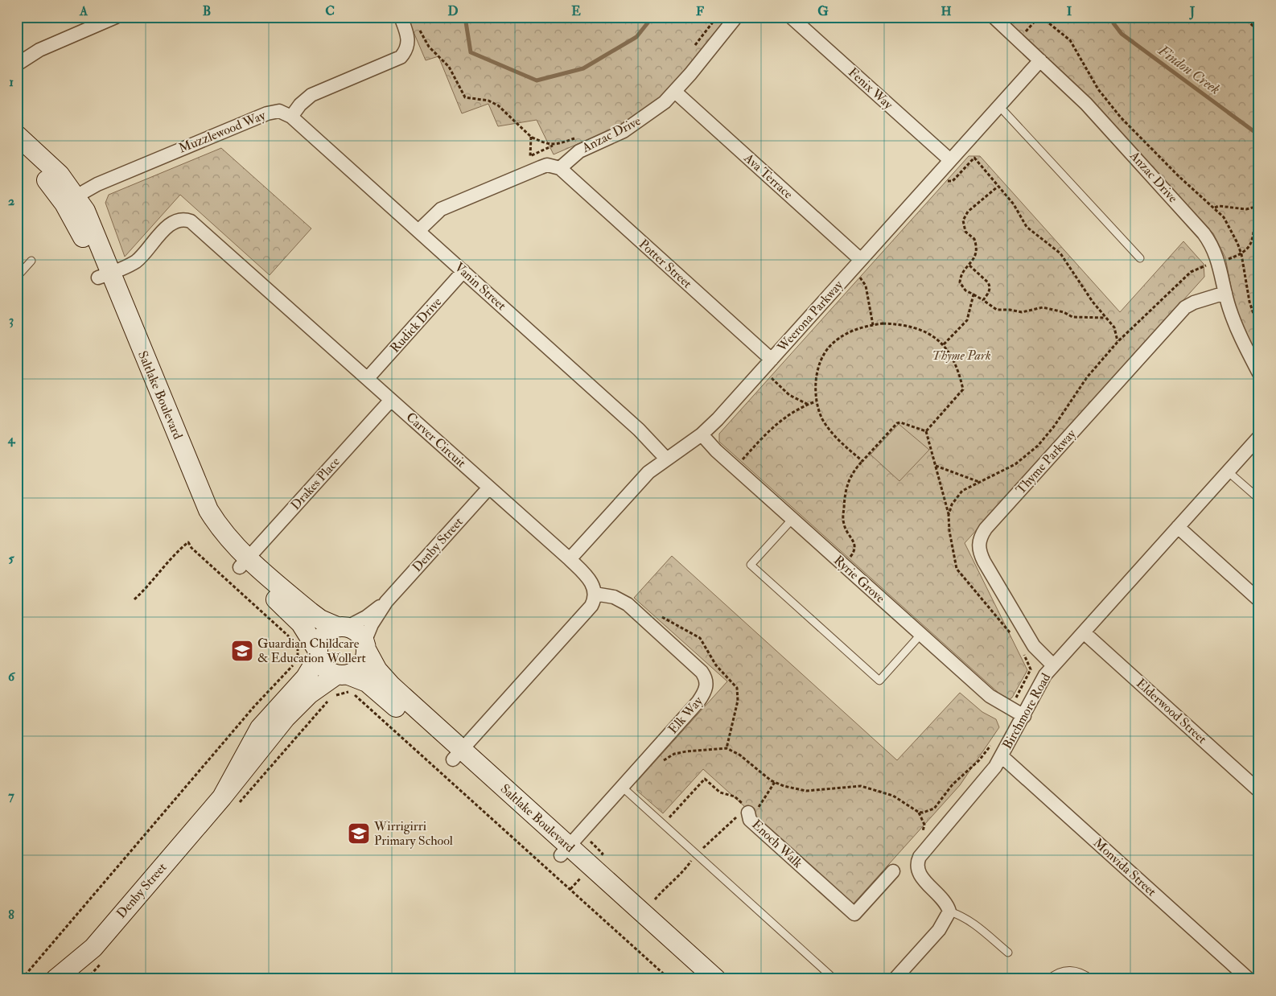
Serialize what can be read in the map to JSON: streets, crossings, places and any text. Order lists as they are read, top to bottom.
{
  "streets": {
    "street": [
      "Fenix Way",
      "Muzzlewood Way",
      "Anzac Drive",
      "Ava Terrace",
      "Potter Street",
      "Vanin Street",
      "Weerona Parkway",
      "Rudick Drive",
      "Saltlake Boulevard",
      "Carver Circuit",
      "Thyme Parkway",
      "Drakes Place",
      "Denby Street",
      "Ryrie Grove",
      "Birchmore Road",
      "Elderwood Street",
      "Elk Way",
      "Enoch Walk",
      "Monvida Street"
    ]
  },
  "crossings": [
    ["Fenix Way", "Weerona Parkway"],
    ["Muzzlewood Way", "Vanin Street"],
    ["Muzzlewood Way", "Saltlake Boulevard"],
    ["Anzac Drive", "Ava Terrace"],
    ["Anzac Drive", "Potter Street"],
    ["Anzac Drive", "Weerona Parkway"],
    ["Anzac Drive", "Thyme Parkway"],
    ["Ava Terrace", "Weerona Parkway"],
    ["Potter Street", "Weerona Parkway"],
    ["Vanin Street", "Weerona Parkway"],
    ["Vanin Street", "Rudick Drive"],
    ["Weerona Parkway", "Carver Circuit"],
    ["Weerona Parkway", "Ryrie Grove"],
    ["Rudick Drive", "Carver Circuit"],
    ["Saltlake Boulevard", "Carver Circuit"],
    ["Saltlake Boulevard", "Drakes Place"],
    ["Saltlake Boulevard", "Denby Street"],
    ["Saltlake Boulevard", "Elk Way"],
    ["Carver Circuit", "Drakes Place"],
    ["Carver Circuit", "Denby Street"],
    ["Carver Circuit", "Elk Way"],
    ["Thyme Parkway", "Birchmore Road"],
    ["Ryrie Grove", "Birchmore Road"],
    ["Birchmore Road", "Elderwood Street"],
    ["Birchmore Road", "Monvida Street"]
  ],
  "water": ["Findon Creek"],
  "parks": ["Thyme Park"],
  "places": {
    "school or university": ["Guardian Childcare & Education Wollert", "Wirrigirri Primary School"]
  },
  "grid": {
    "columns": [
      "A",
      "B",
      "C",
      "D",
      "E",
      "F",
      "G",
      "H",
      "I",
      "J"
    ],
    "rows": [
      "1",
      "2",
      "3",
      "4",
      "5",
      "6",
      "7",
      "8"
    ]
  }
}
